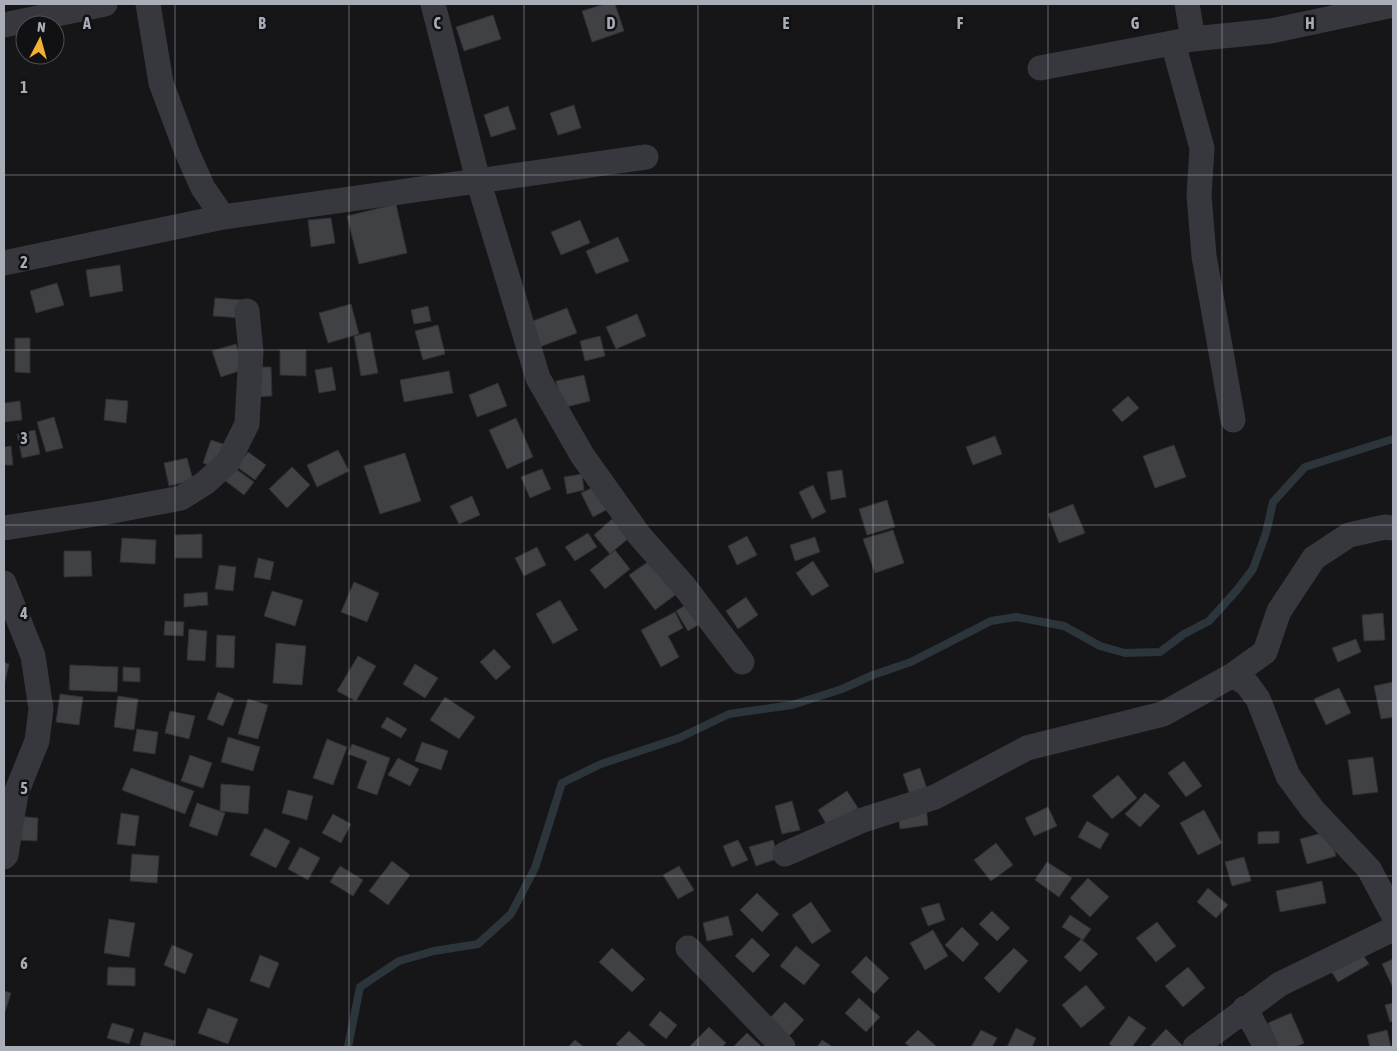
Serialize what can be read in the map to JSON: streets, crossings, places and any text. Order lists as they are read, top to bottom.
{
  "north": "top",
  "grid": {
    "columns": [
      "A",
      "B",
      "C",
      "D",
      "E",
      "F",
      "G",
      "H"
    ],
    "rows": [
      "1",
      "2",
      "3",
      "4",
      "5",
      "6"
    ]
  }
}
